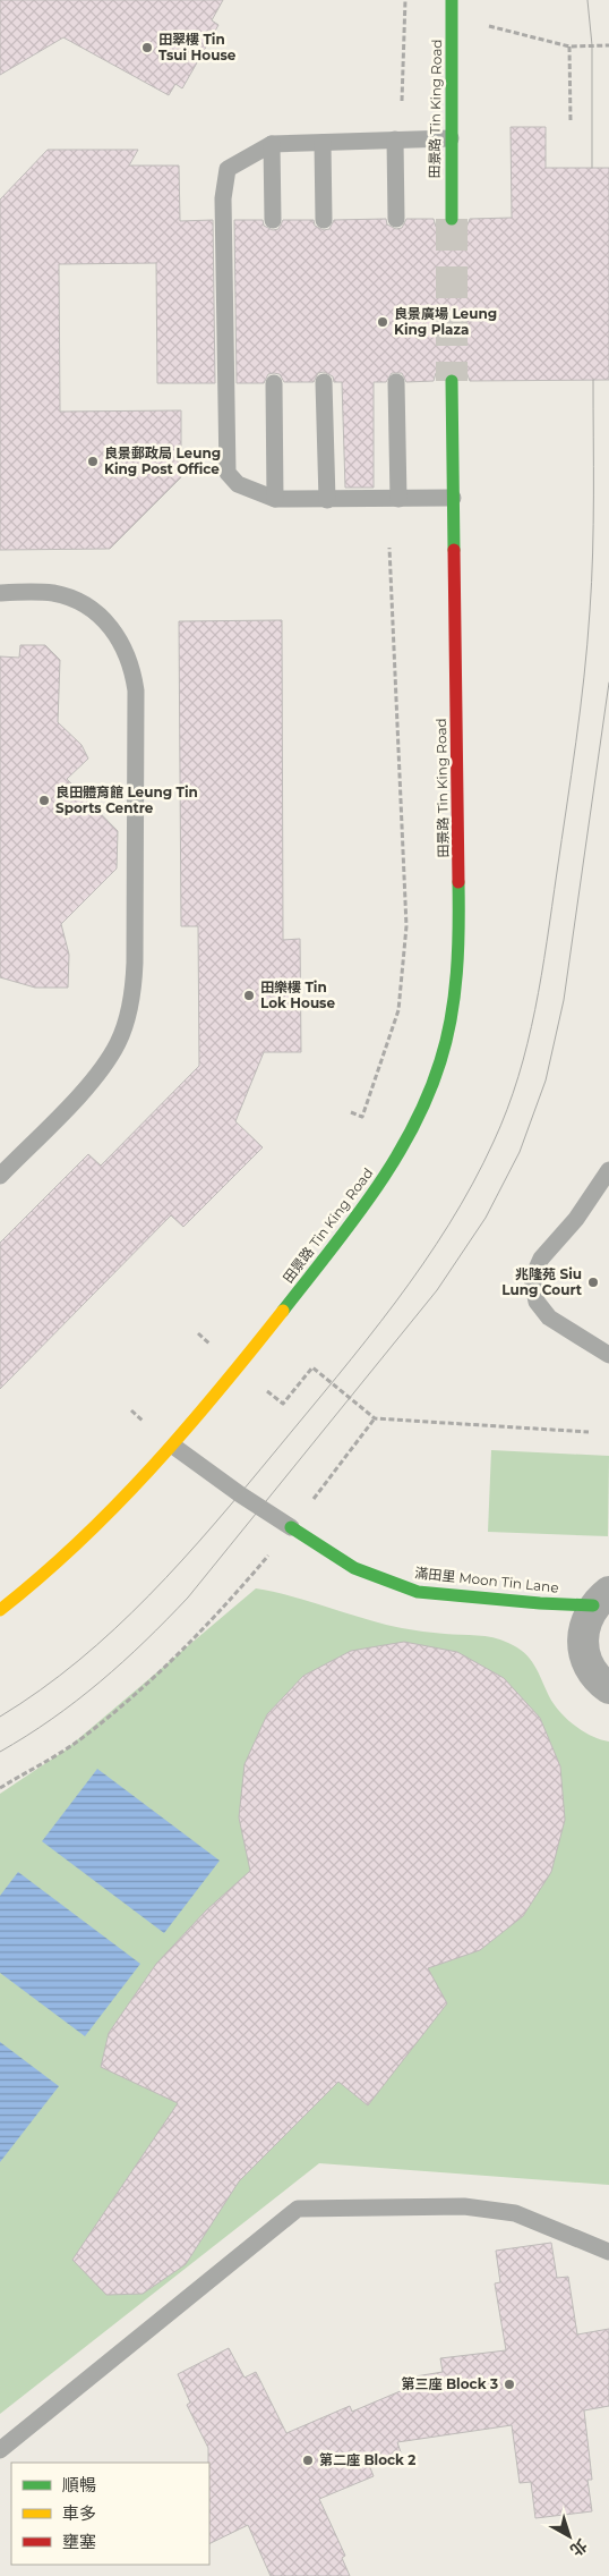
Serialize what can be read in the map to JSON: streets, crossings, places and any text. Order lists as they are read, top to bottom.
{
  "streets": {
    "street": ["田景路 Tin King Road", "滿田里 Moon Tin Lane"]
  },
  "places": [
    "田翠樓 Tin Tsui House",
    "良景廣場 Leung King Plaza",
    "良景郵政局 Leung King Post Office",
    "良田體育館 Leung Tin Sports Centre",
    "田樂樓 Tin Lok House",
    "兆隆苑 Siu Lung Court",
    "第三座 Block 3",
    "第二座 Block 2"
  ],
  "legend": ["順暢", "車多", "壅塞"],
  "north": "bottom right"
}
